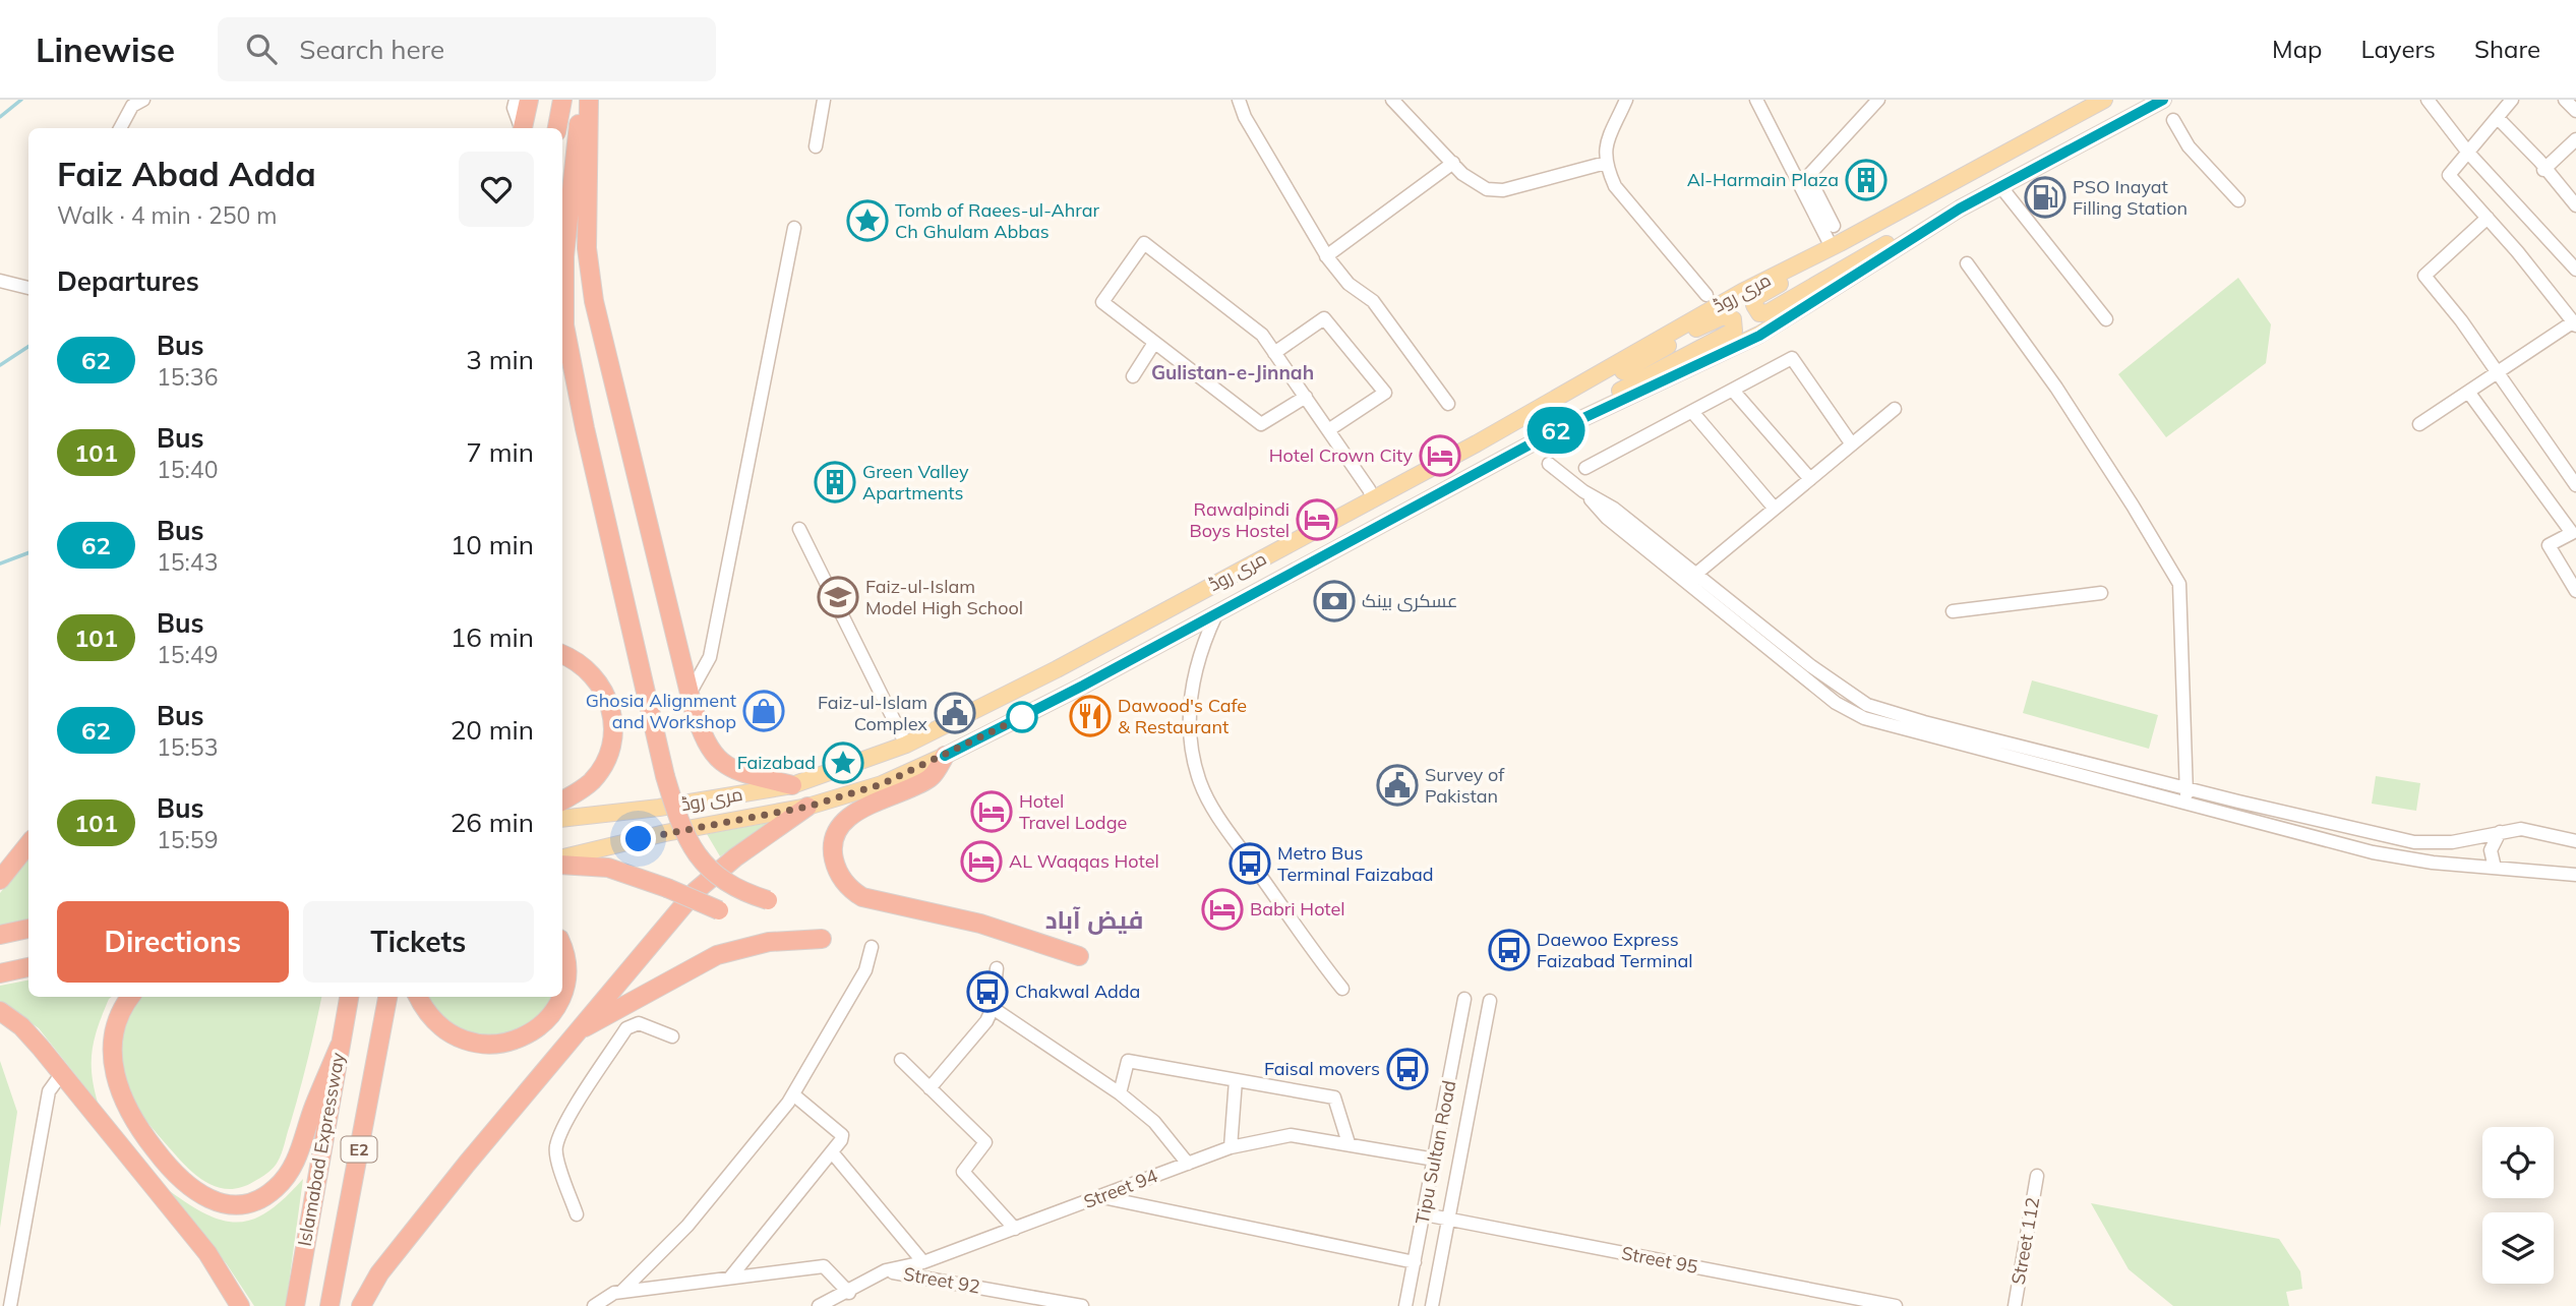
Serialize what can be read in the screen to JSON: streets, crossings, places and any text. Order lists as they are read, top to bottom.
{
  "streets": {
    "highway": ["Islamabad Expressway", "E2"],
    "main road": ["مری روڈ"],
    "street": [
      "Tipu Sultan Road",
      "Street 94",
      "Street 112",
      "Street 95",
      "Street 92"
    ]
  },
  "crossings": [
    ["Tipu Sultan Road", "Street 94"],
    ["Tipu Sultan Road", "Street 95"],
    ["Street 94", "Street 92"]
  ],
  "districts": ["Gulistan-e-Jinnah", "فیض آباد"],
  "places": {
    "building": ["Al-Harmain Plaza", "Green Valley Apartments"],
    "fuel station": ["PSO Inayat Filling Station"],
    "place": ["Tomb of Raees-ul-Ahrar Ch Ghulam Abbas", "Faizabad"],
    "hotel": [
      "Hotel Crown City",
      "Rawalpindi Boys Hostel",
      "Hotel Travel Lodge",
      "AL Waqqas Hotel",
      "Babri Hotel"
    ],
    "school or university": ["Faiz-ul-Islam Model High School"],
    "bank": ["عسکری بینک"],
    "shop": ["Ghosia Alignment and Workshop"],
    "public building": ["Faiz-ul-Islam Complex", "Survey of Pakistan"],
    "restaurant": ["Dawood's Cafe & Restaurant"],
    "bus stop": [
      "Metro Bus Terminal Faizabad",
      "Daewoo Express Faizabad Terminal",
      "Chakwal Adda",
      "Faisal movers"
    ]
  },
  "lines": ["bus line 62"],
  "page": {
    "header": "Linewise",
    "search": "Search here",
    "nav": ["Map", "Layers", "Share"],
    "on_map": "62",
    "heading": [
      ["Faiz Abad Adda", "Walk · 4 min · 250 m"],
      "Departures"
    ],
    "list": [
      {
        "mark": "62",
        "name": "Bus",
        "note": "15:36",
        "value": "3 min"
      },
      {
        "mark": "101",
        "name": "Bus",
        "note": "15:40",
        "value": "7 min"
      },
      {
        "mark": "62",
        "name": "Bus",
        "note": "15:43",
        "value": "10 min"
      },
      {
        "mark": "101",
        "name": "Bus",
        "note": "15:49",
        "value": "16 min"
      },
      {
        "mark": "62",
        "name": "Bus",
        "note": "15:53",
        "value": "20 min"
      },
      {
        "mark": "101",
        "name": "Bus",
        "note": "15:59",
        "value": "26 min"
      }
    ],
    "buttons": ["Directions", "Tickets"]
  }
}
